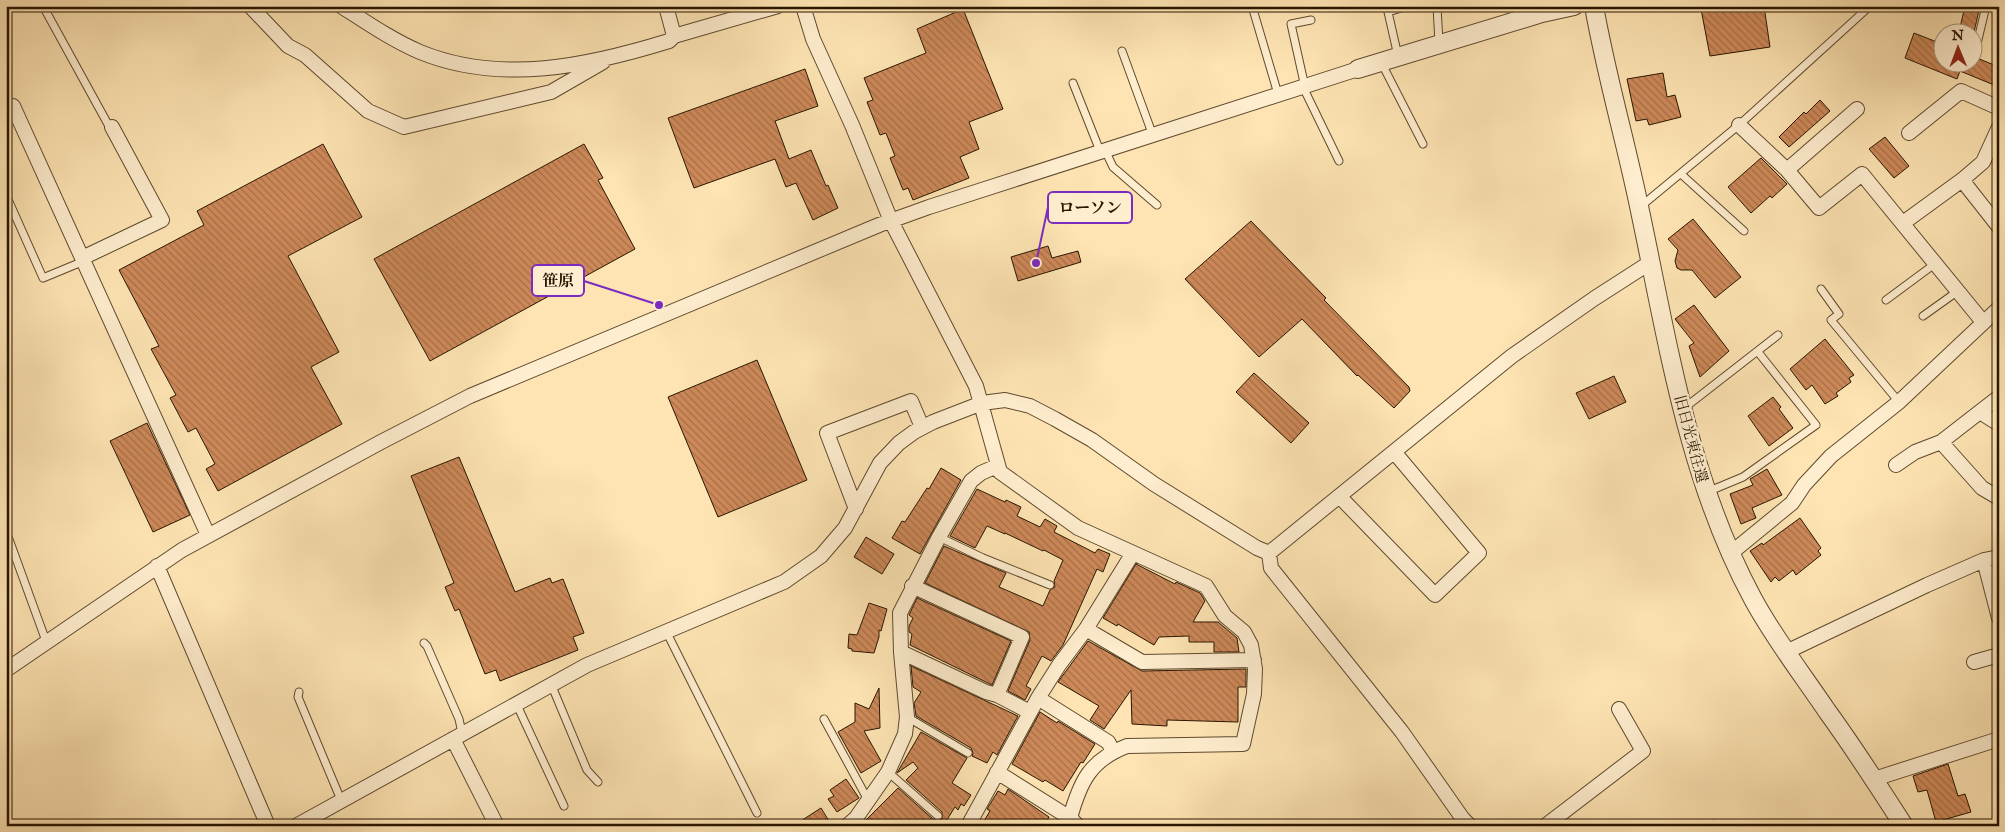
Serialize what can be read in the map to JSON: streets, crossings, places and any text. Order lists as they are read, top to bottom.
{
  "streets": {
    "street": ["旧日光東往還"]
  },
  "places": ["ローソン", "笹原"],
  "north": "top"
}
